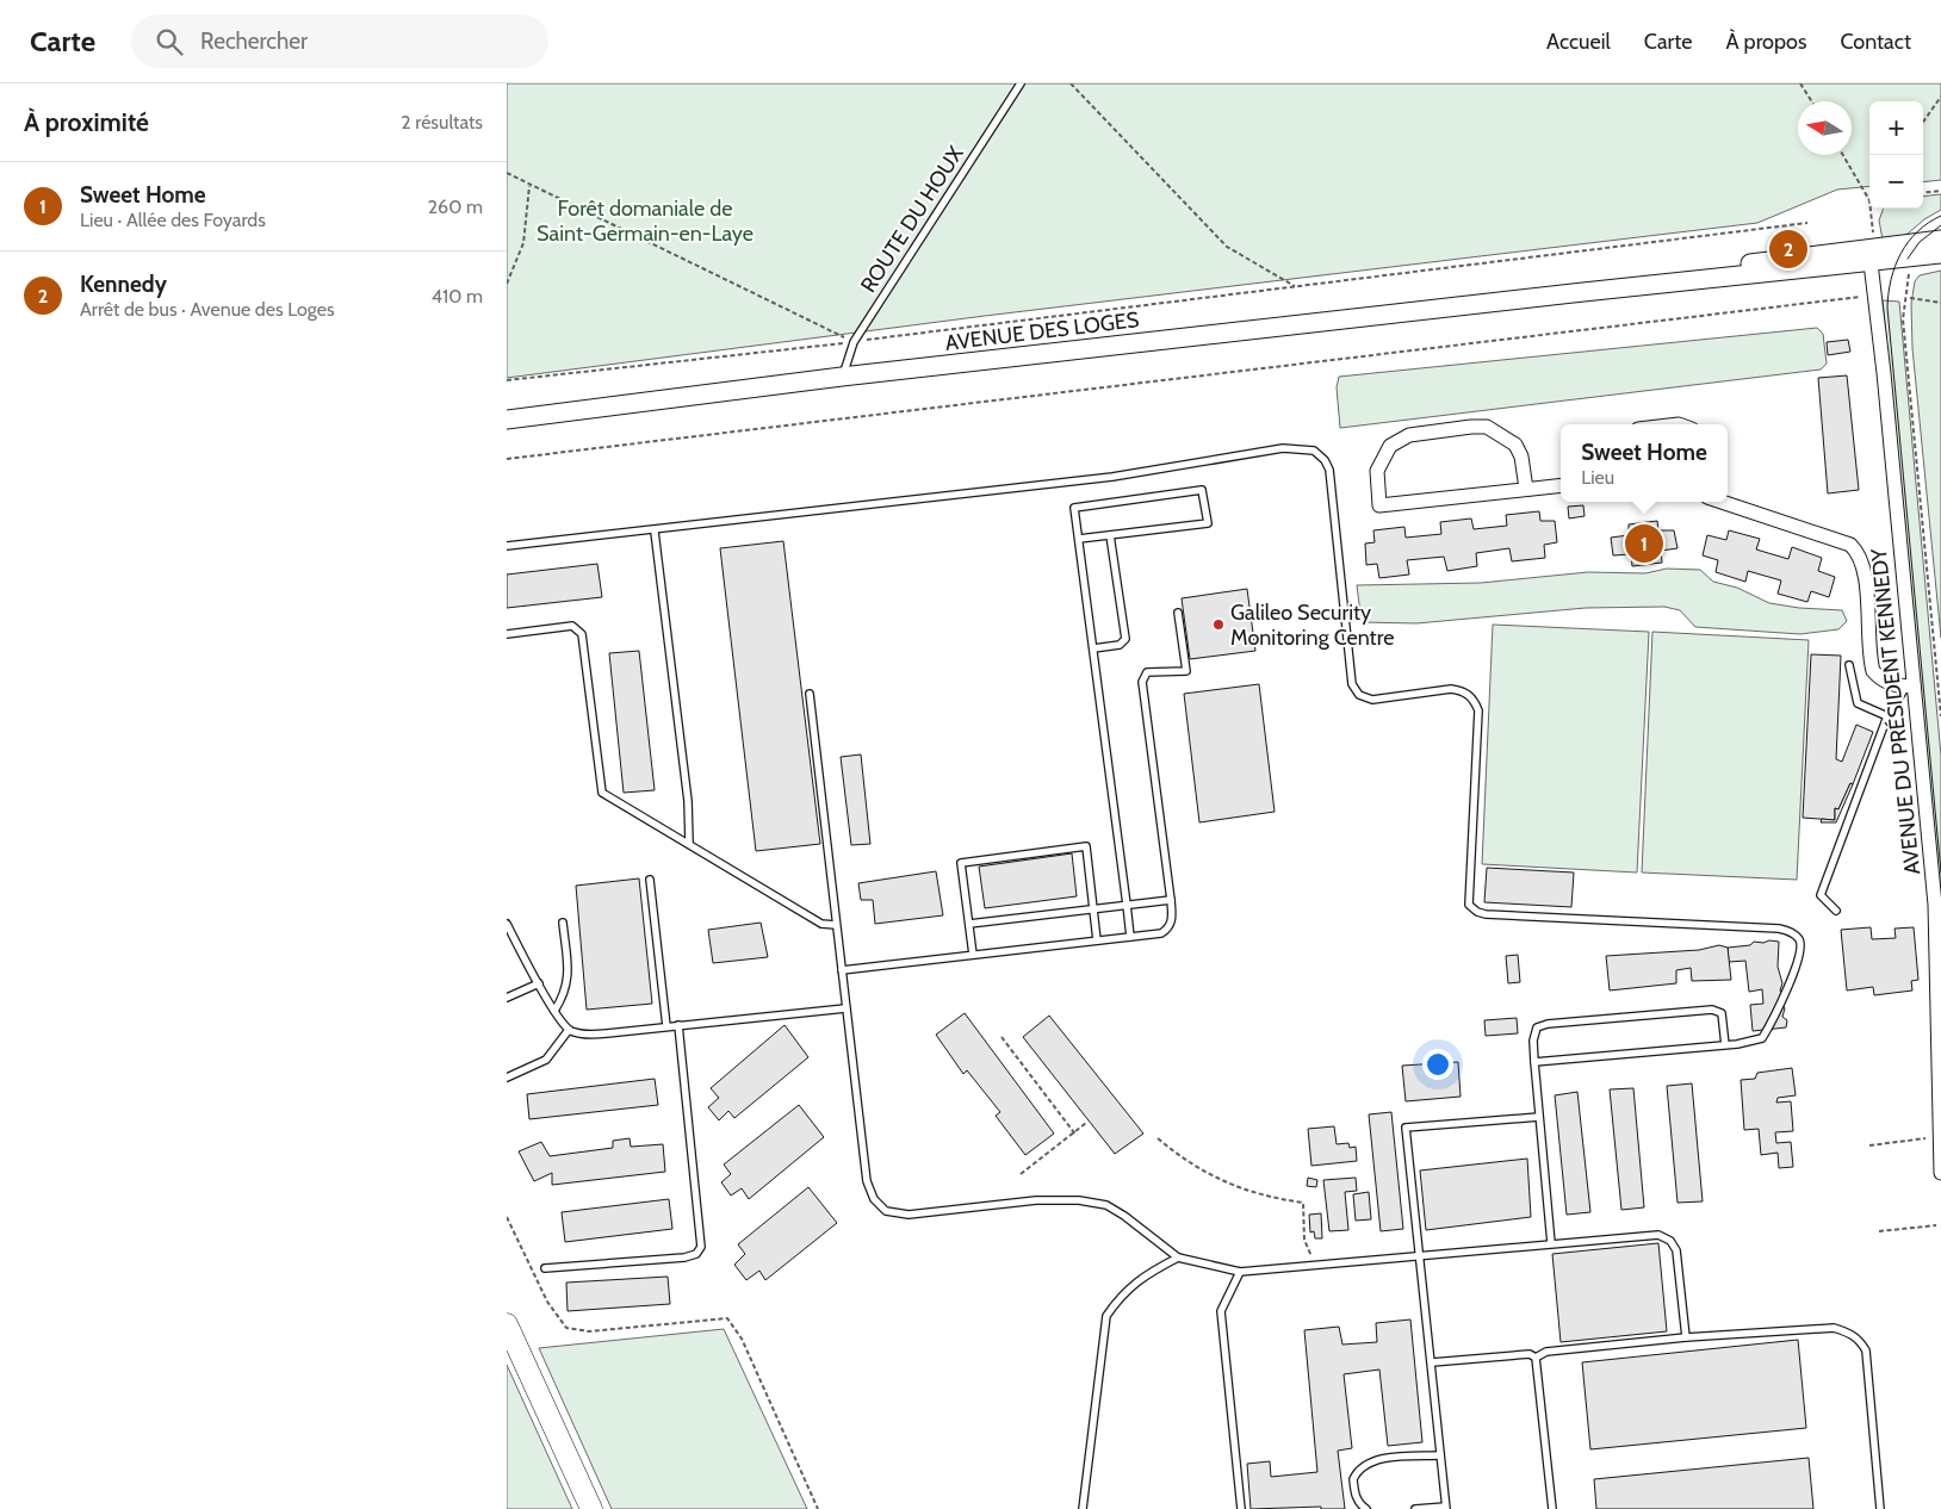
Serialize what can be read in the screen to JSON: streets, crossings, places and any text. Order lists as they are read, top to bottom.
{
  "streets": {
    "main road": ["AVENUE DES LOGES"],
    "street": ["AVENUE DU PRÉSIDENT KENNEDY"],
    "lane": ["ROUTE DU HOUX"]
  },
  "crossings": [
    ["ROUTE DU HOUX", "AVENUE DES LOGES"],
    ["AVENUE DES LOGES", "AVENUE DU PRÉSIDENT KENNEDY"]
  ],
  "parks": ["Forêt domaniale de Saint-Germain-en-Laye"],
  "places": ["Galileo Security Monitoring Centre"],
  "north": "left",
  "page": {
    "header": "Carte",
    "search": "Rechercher",
    "nav": [
      "Accueil",
      "Carte",
      "À propos",
      "Contact"
    ],
    "heading": ["À proximité", "2 résultats"],
    "map_buttons": ["+", "−"],
    "list": [
      {
        "mark": "1",
        "name": "Sweet Home",
        "note": "Lieu · Allée des Foyards",
        "value": "260 m"
      },
      {
        "mark": "2",
        "name": "Kennedy",
        "note": "Arrêt de bus · Avenue des Loges",
        "value": "410 m"
      }
    ],
    "pins": ["2", "1"],
    "popup": ["Sweet Home", "Lieu"]
  }
}
